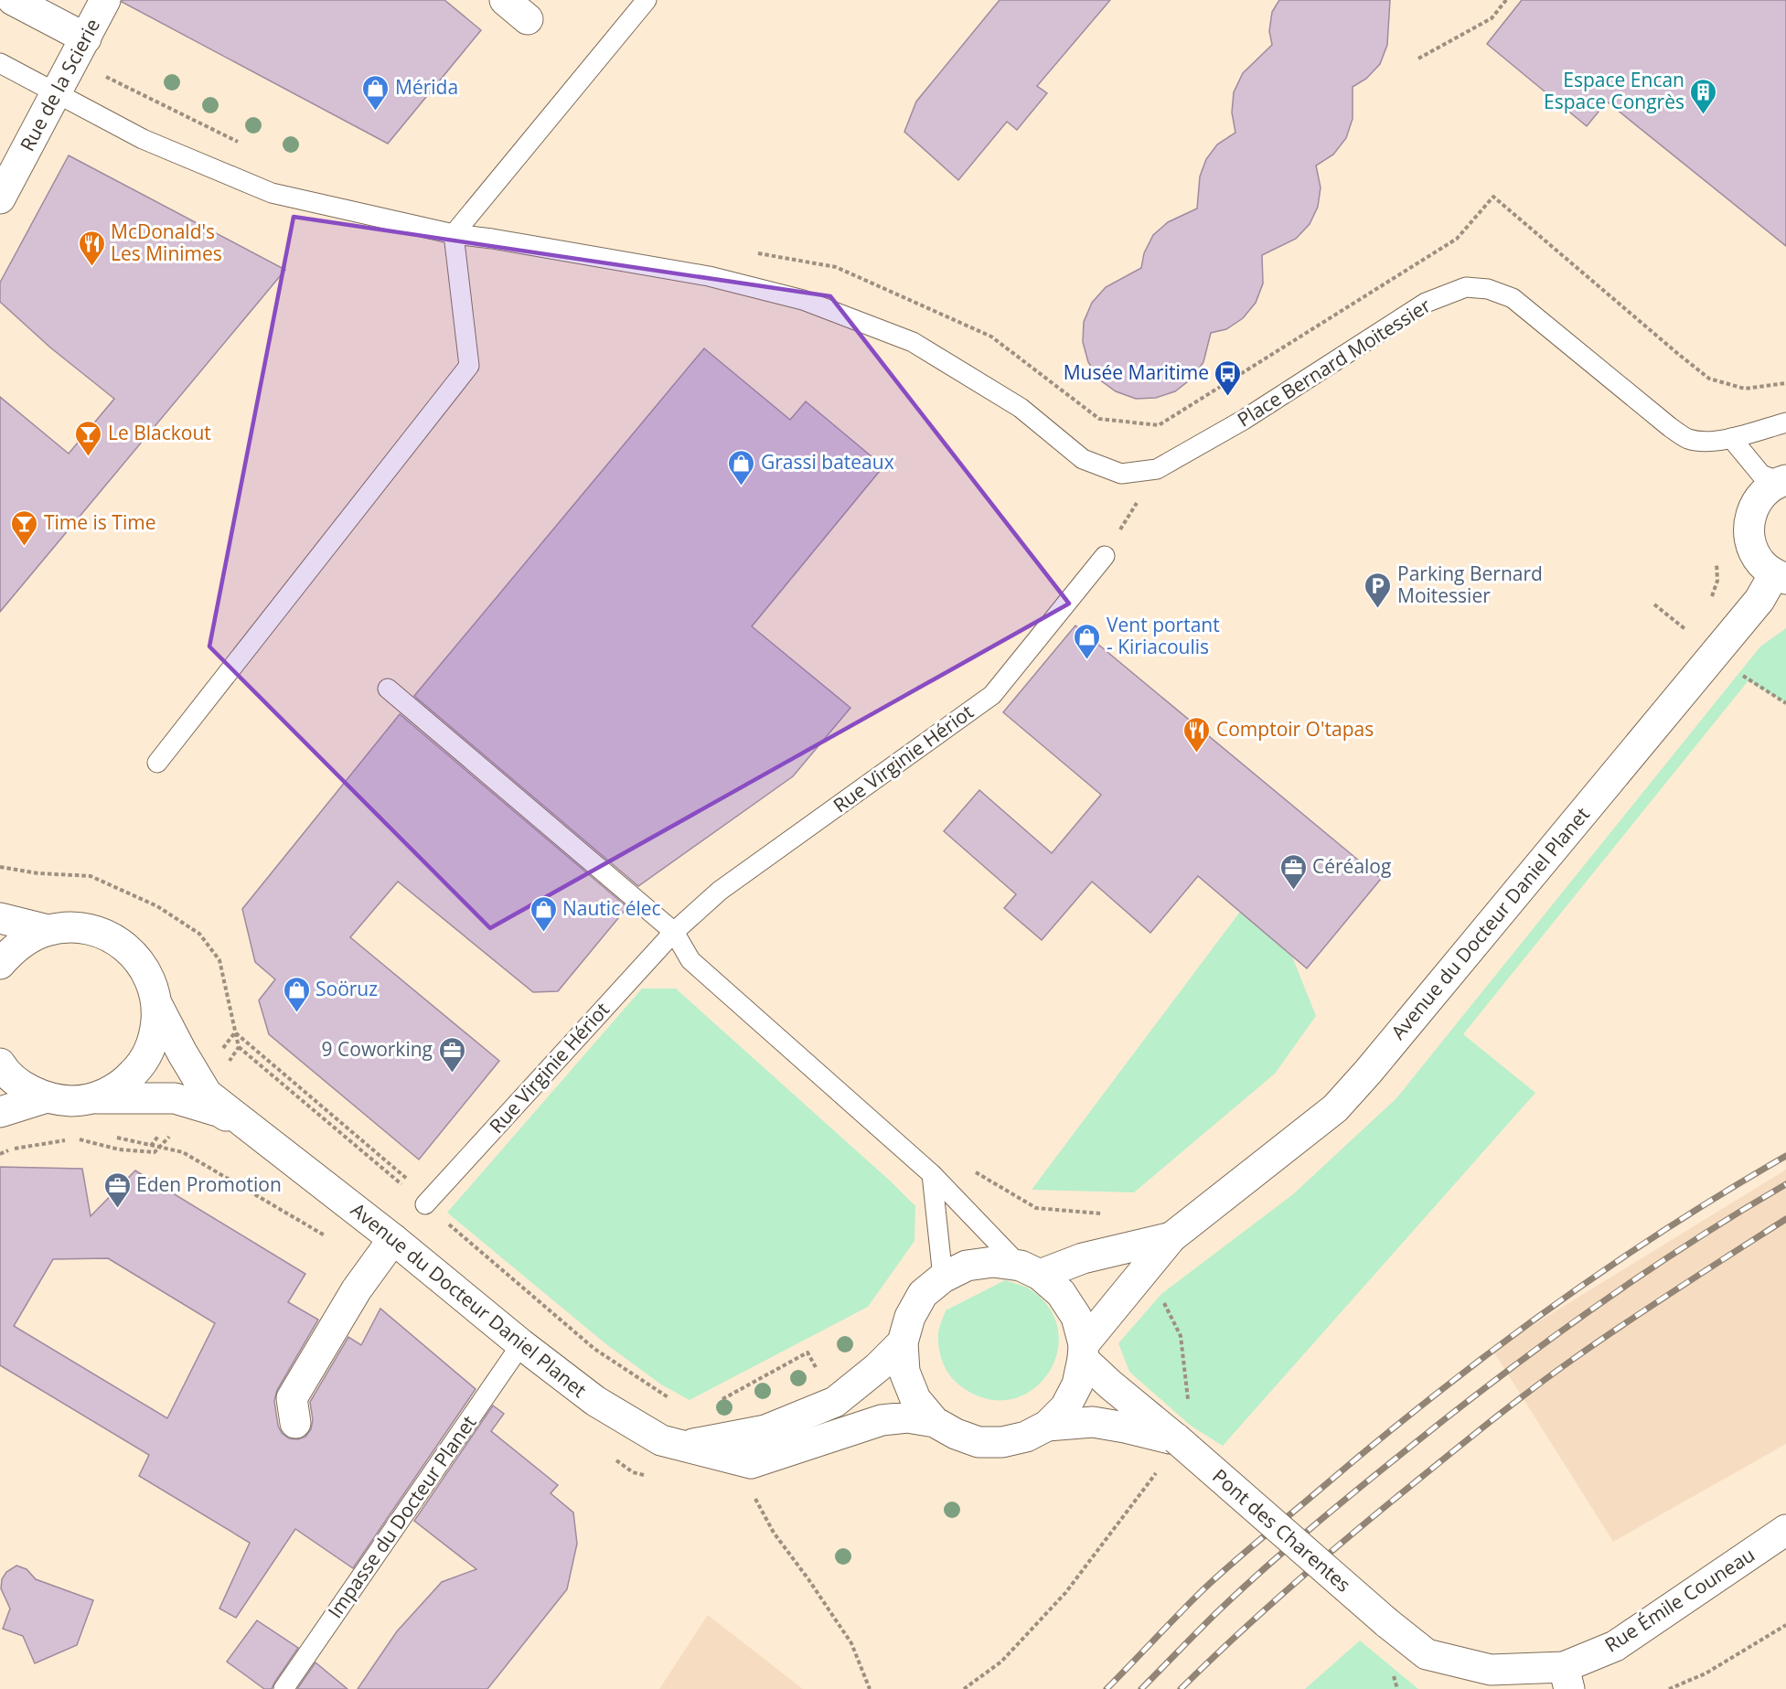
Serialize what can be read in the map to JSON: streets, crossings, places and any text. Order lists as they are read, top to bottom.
{
  "streets": {
    "street": [
      "Rue de la Scierie",
      "Avenue du Docteur Daniel Planet",
      "Pont des Charentes",
      "Rue Émile Couneau"
    ],
    "lane": ["Place Bernard Moitessier", "Rue Virginie Hériot", "Impasse du Docteur Planet"]
  },
  "crossings": [
    ["Avenue du Docteur Daniel Planet", "Impasse du Docteur Planet"],
    ["Pont des Charentes", "Rue Émile Couneau"]
  ],
  "places": {
    "shop": [
      "Mérida",
      "Grassi bateaux",
      "Vent portant - Kiriacoulis",
      "Nautic élec",
      "Soöruz"
    ],
    "building": ["Espace Encan Espace Congrès"],
    "restaurant": ["McDonald's Les Minimes", "Comptoir O'tapas"],
    "bus stop": ["Musée Maritime"],
    "bar": ["Le Blackout", "Time is Time"],
    "parking": ["Parking Bernard Moitessier"],
    "office": ["Céréalog", "9 Coworking", "Eden Promotion"]
  }
}
